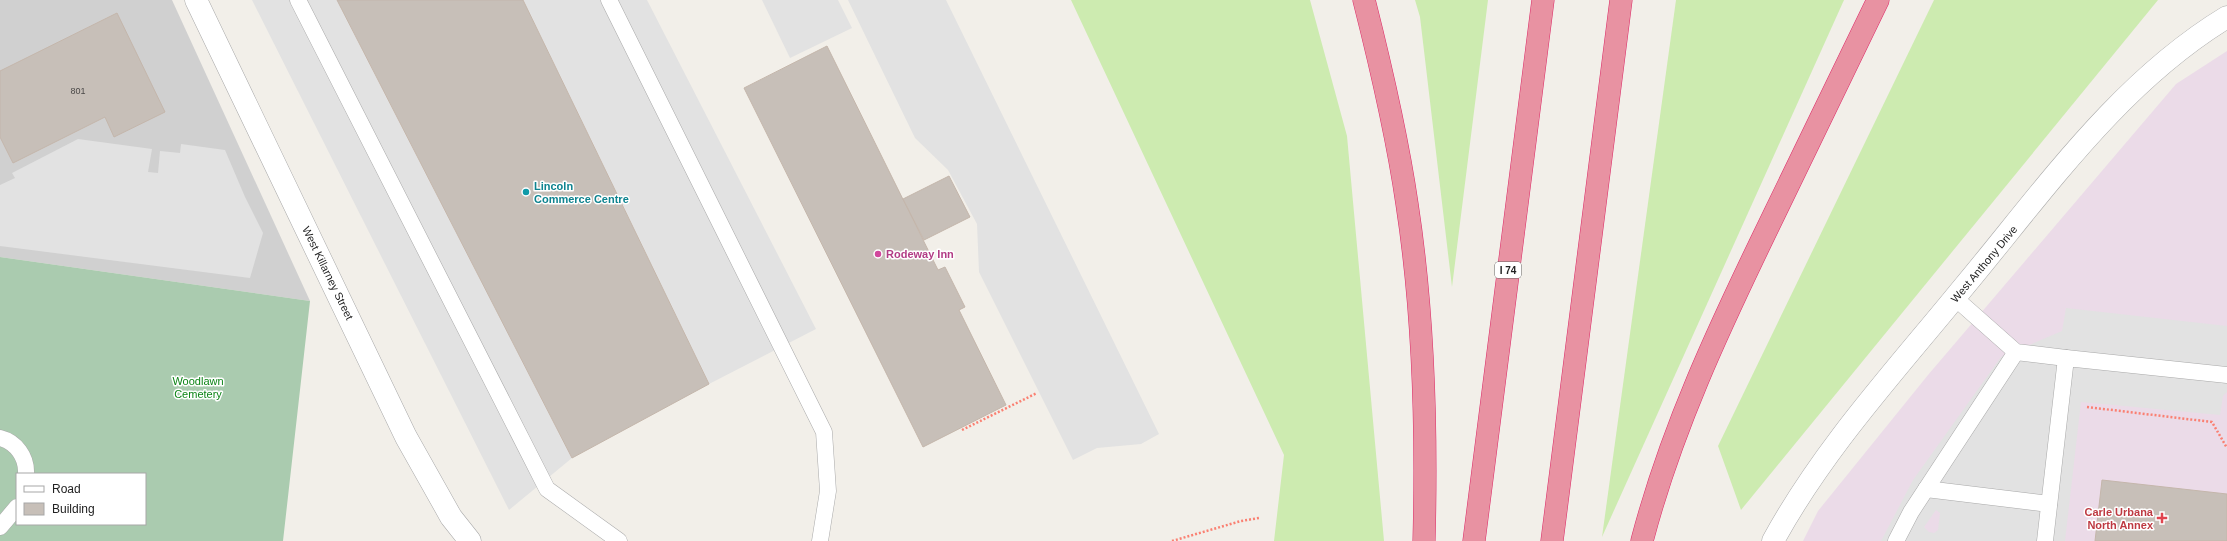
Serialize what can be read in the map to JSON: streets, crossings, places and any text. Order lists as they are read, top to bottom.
{
  "streets": {
    "highway": ["I 74"],
    "street": ["West Anthony Drive", "West Killarney Street"]
  },
  "parks": ["Woodlawn Cemetery"],
  "places": {
    "other": ["Lincoln Commerce Centre", "Rodeway Inn"],
    "health": ["Carle Urbana North Annex"]
  },
  "house_numbers": ["801"],
  "legend": ["Road", "Building"]
}
